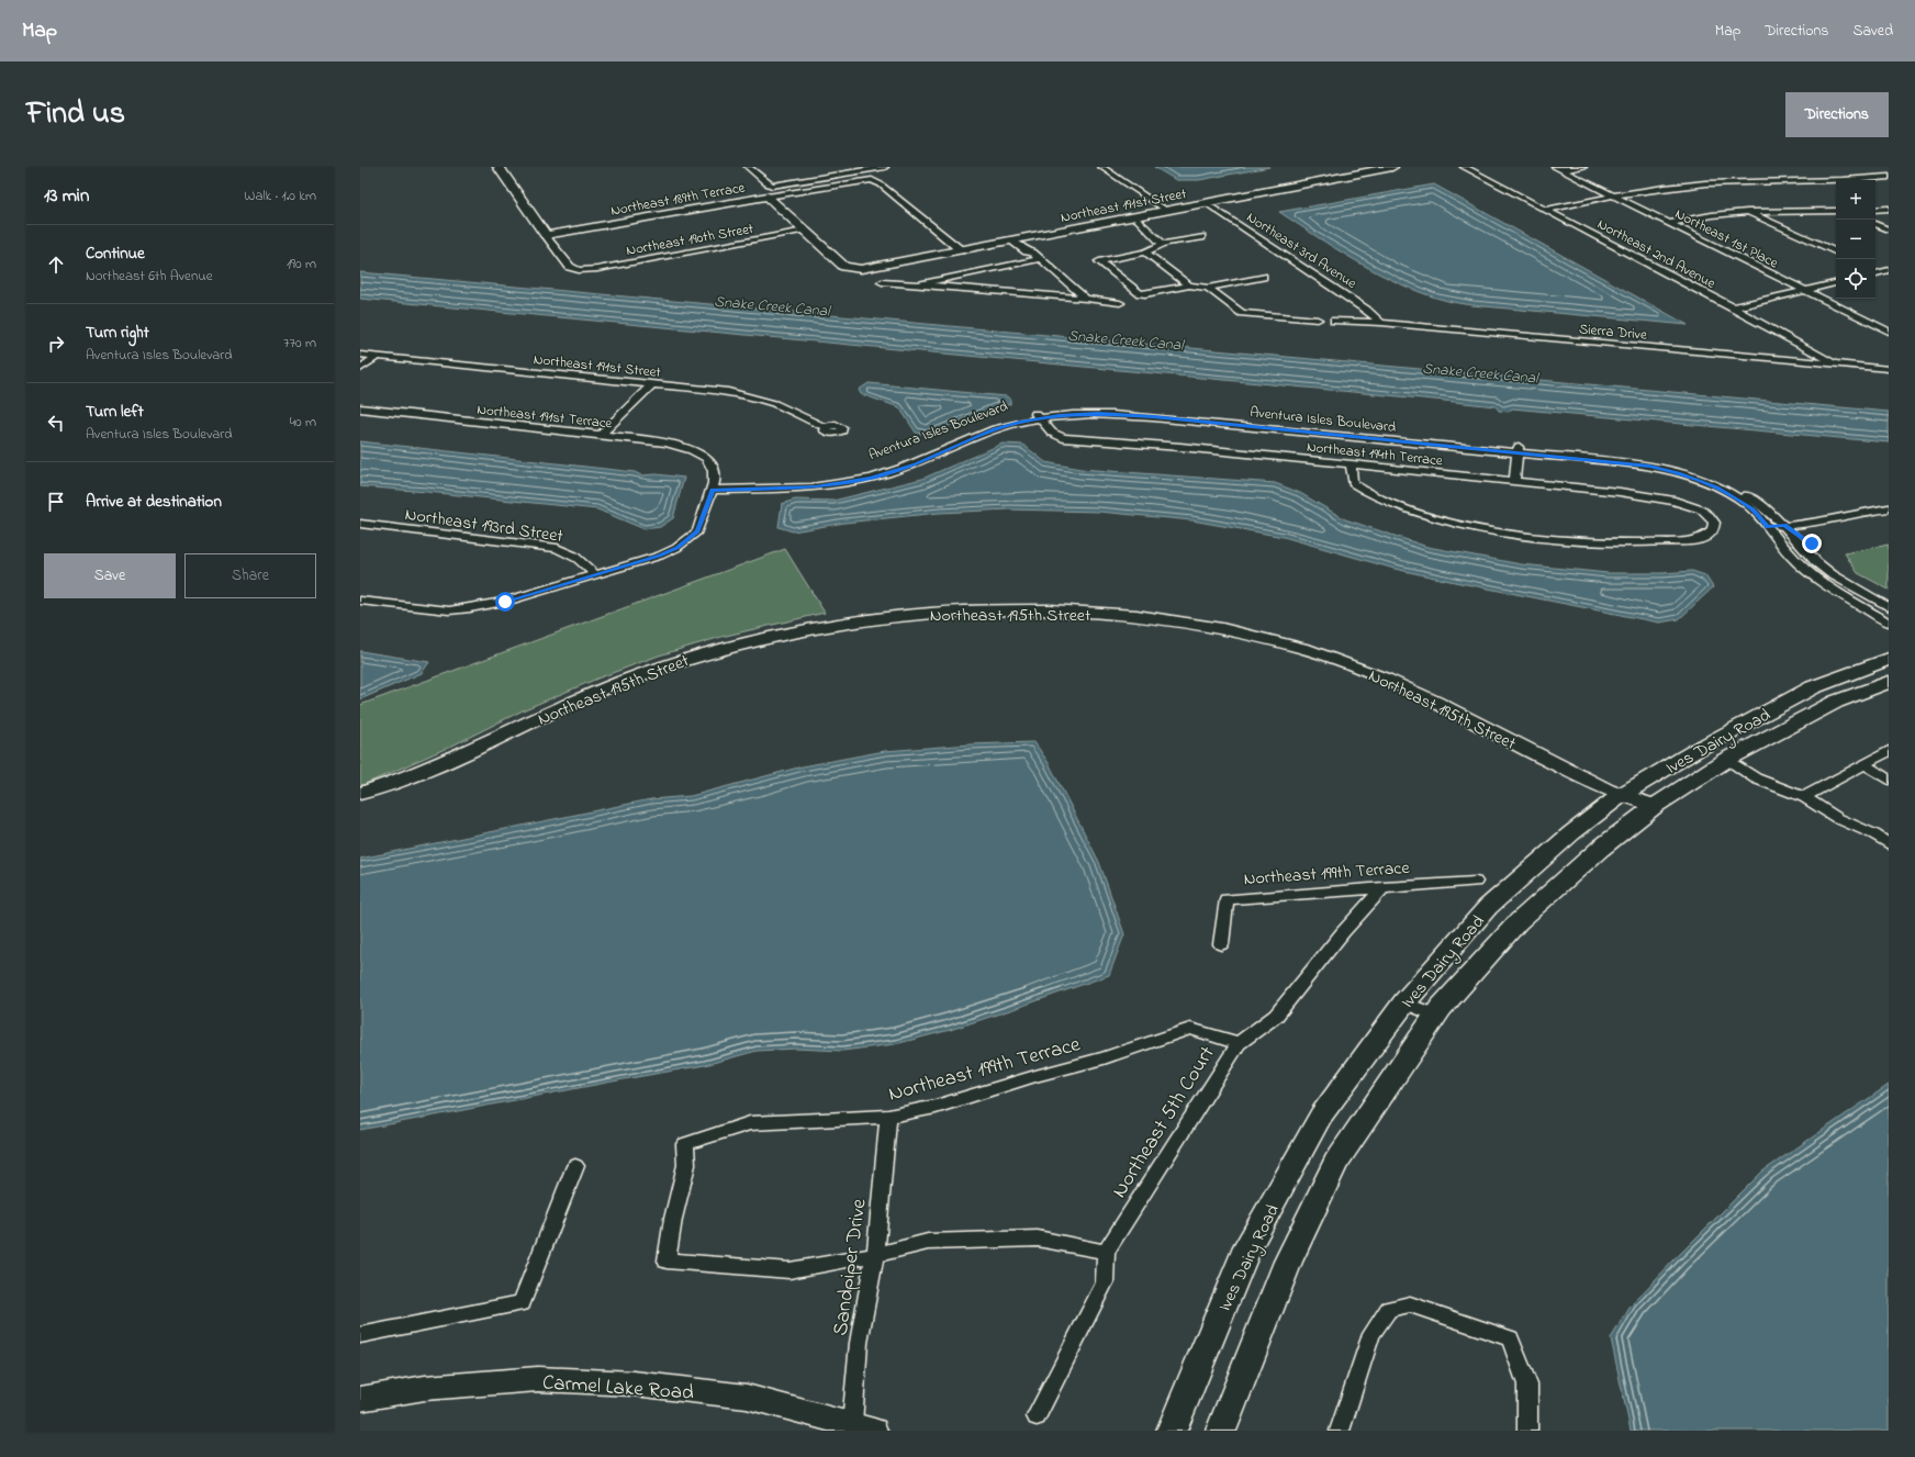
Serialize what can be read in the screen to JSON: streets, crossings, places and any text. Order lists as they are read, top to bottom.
{
  "streets": {
    "main road": ["Ives Dairy Road"],
    "street": [
      "Northeast 189th Terrace",
      "Northeast 191st Street",
      "Northeast 1st Place",
      "Northeast 190th Street",
      "Northeast 3rd Avenue",
      "Northeast 2nd Avenue",
      "Sierra Drive",
      "Northeast 191st Terrace",
      "Aventura Isles Boulevard",
      "Northeast 194th Terrace",
      "Northeast 193rd Street",
      "Northeast 195th Street",
      "Northeast 199th Terrace",
      "Northeast 5th Court",
      "Sandpiper Drive",
      "Carmel Lake Road"
    ]
  },
  "crossings": [
    ["Northeast 189th Terrace", "Northeast 191st Street"],
    ["Northeast 189th Terrace", "Northeast 190th Street"],
    ["Northeast 191st Street", "Northeast 190th Street"],
    ["Northeast 191st Street", "Northeast 3rd Avenue"],
    ["Northeast 3rd Avenue", "Sierra Drive"],
    ["Northeast 2nd Avenue", "Sierra Drive"],
    ["Northeast 191st Terrace", "Aventura Isles Boulevard"],
    ["Aventura Isles Boulevard", "Northeast 194th Terrace"],
    ["Northeast 195th Street", "Ives Dairy Road"],
    ["Northeast 199th Terrace", "Northeast 5th Court"],
    ["Northeast 199th Terrace", "Sandpiper Drive"],
    ["Sandpiper Drive", "Carmel Lake Road"]
  ],
  "water": ["Snake Creek Canal"],
  "page": {
    "header": "Map",
    "nav": ["Map", "Directions", "Saved"],
    "title": "Find us",
    "buttons": [
      "Directions",
      ["Save", "Share"]
    ],
    "heading": ["13 min", "Walk · 1.0 km"],
    "map_buttons": ["+", "−"],
    "list": [
      ["Continue", "Northeast 6th Avenue", "190 m"],
      ["Turn right", "Aventura Isles Boulevard", "770 m"],
      ["Turn left", "Aventura Isles Boulevard", "40 m"],
      "Arrive at destination"
    ]
  }
}
